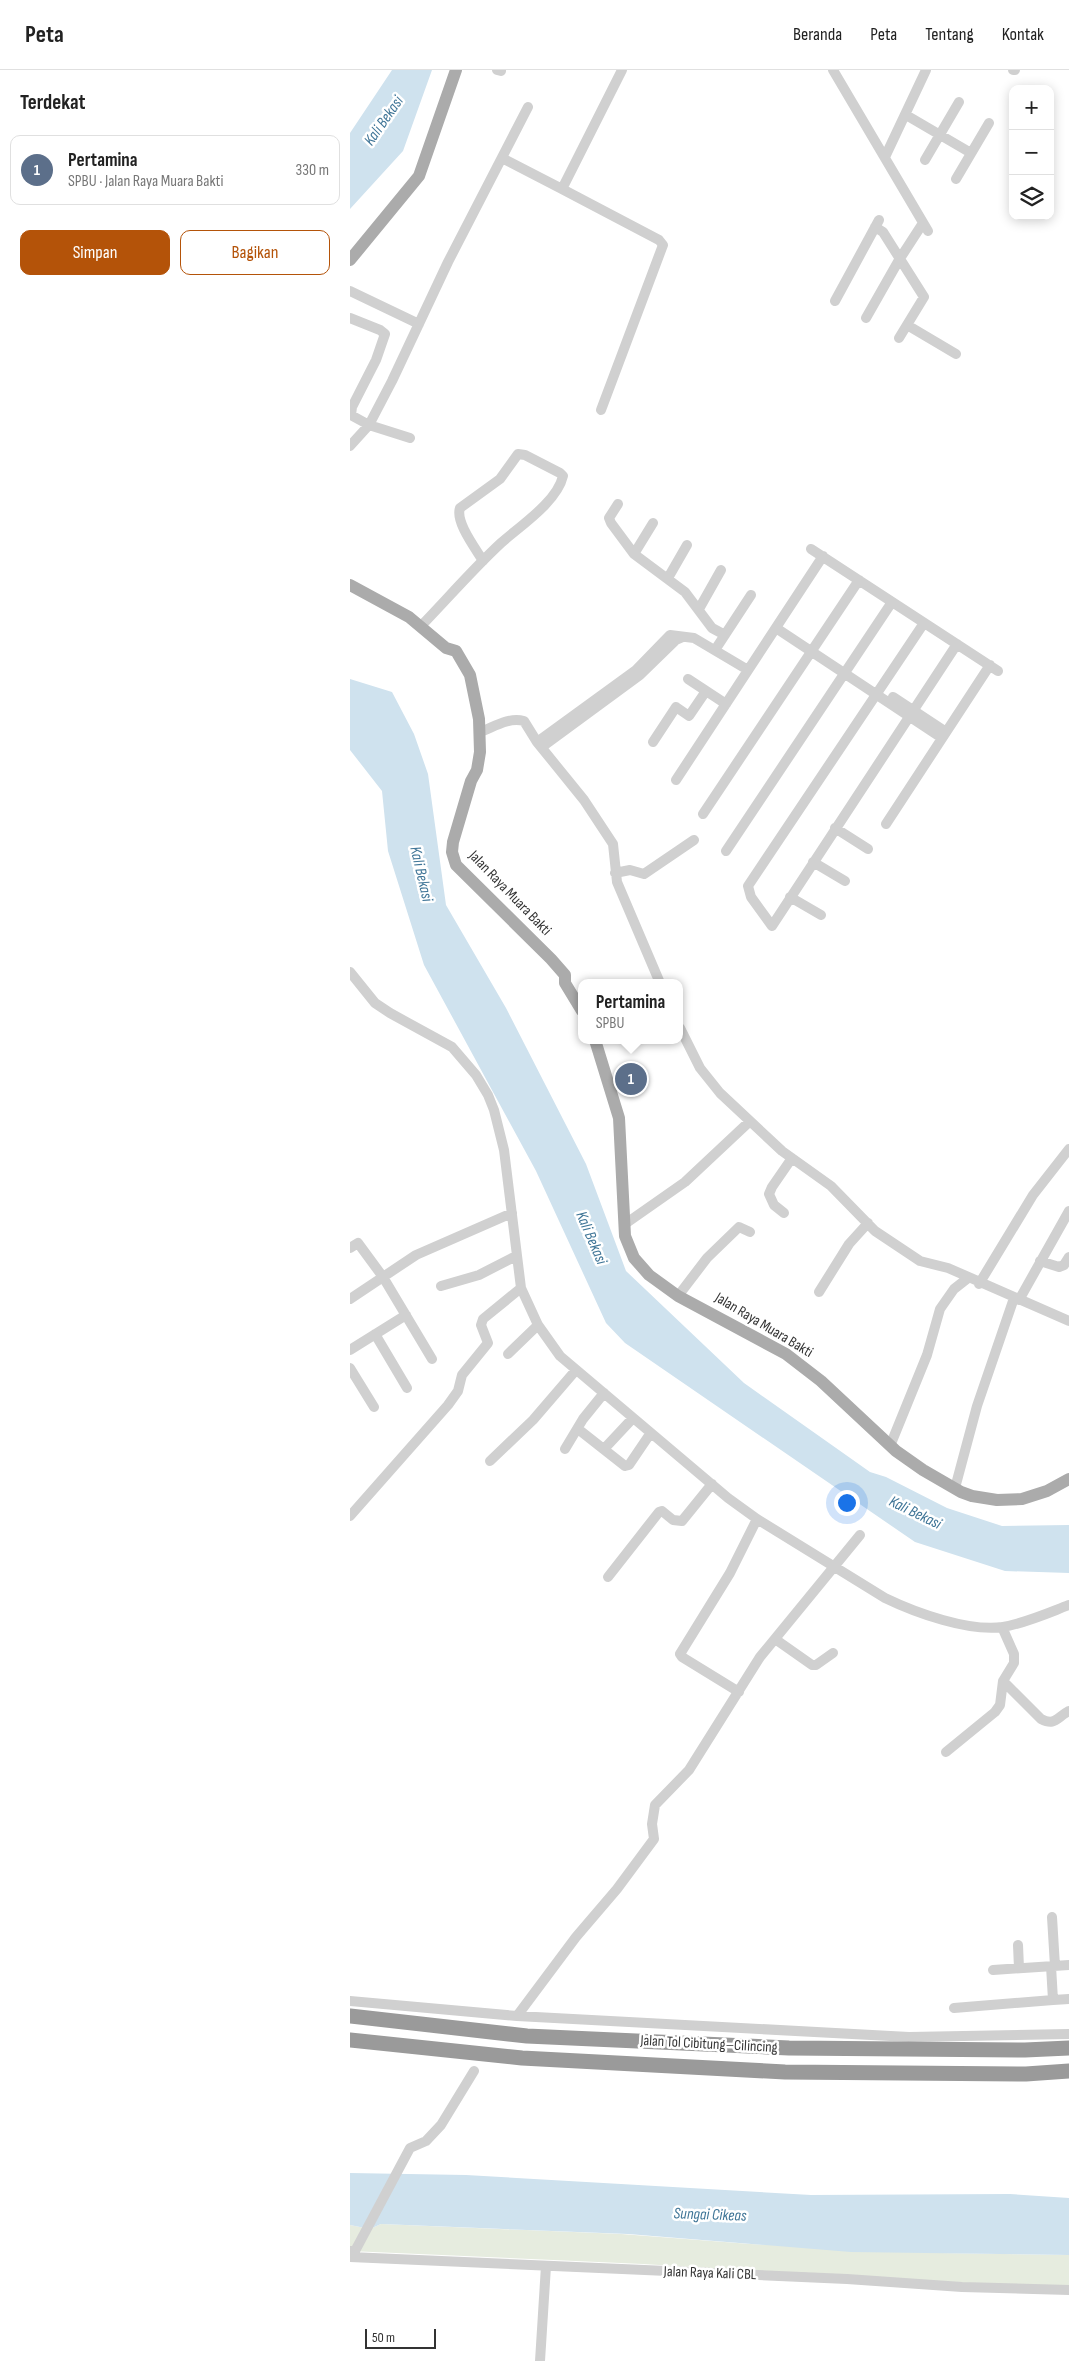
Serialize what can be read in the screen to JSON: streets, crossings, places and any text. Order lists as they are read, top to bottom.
{
  "streets": {
    "highway": ["Jalan Tol Cibitung–Cilincing"],
    "main road": ["Jalan Raya Muara Bakti"],
    "street": ["Jalan Raya Kali CBL"]
  },
  "water": ["Kali Bekasi", "Sungai Cikeas"],
  "scale_bar": "50 m",
  "page": {
    "header": "Peta",
    "nav": [
      "Beranda",
      "Peta",
      "Tentang",
      "Kontak"
    ],
    "heading": "Terdekat",
    "map_buttons": ["+", "−"],
    "list": [
      {
        "mark": "1",
        "name": "Pertamina",
        "note": "SPBU · Jalan Raya Muara Bakti",
        "value": "330 m"
      }
    ],
    "buttons": ["Simpan", "Bagikan"],
    "popup": ["Pertamina", "SPBU"],
    "pins": "1",
    "scale": "50 m"
  }
}
